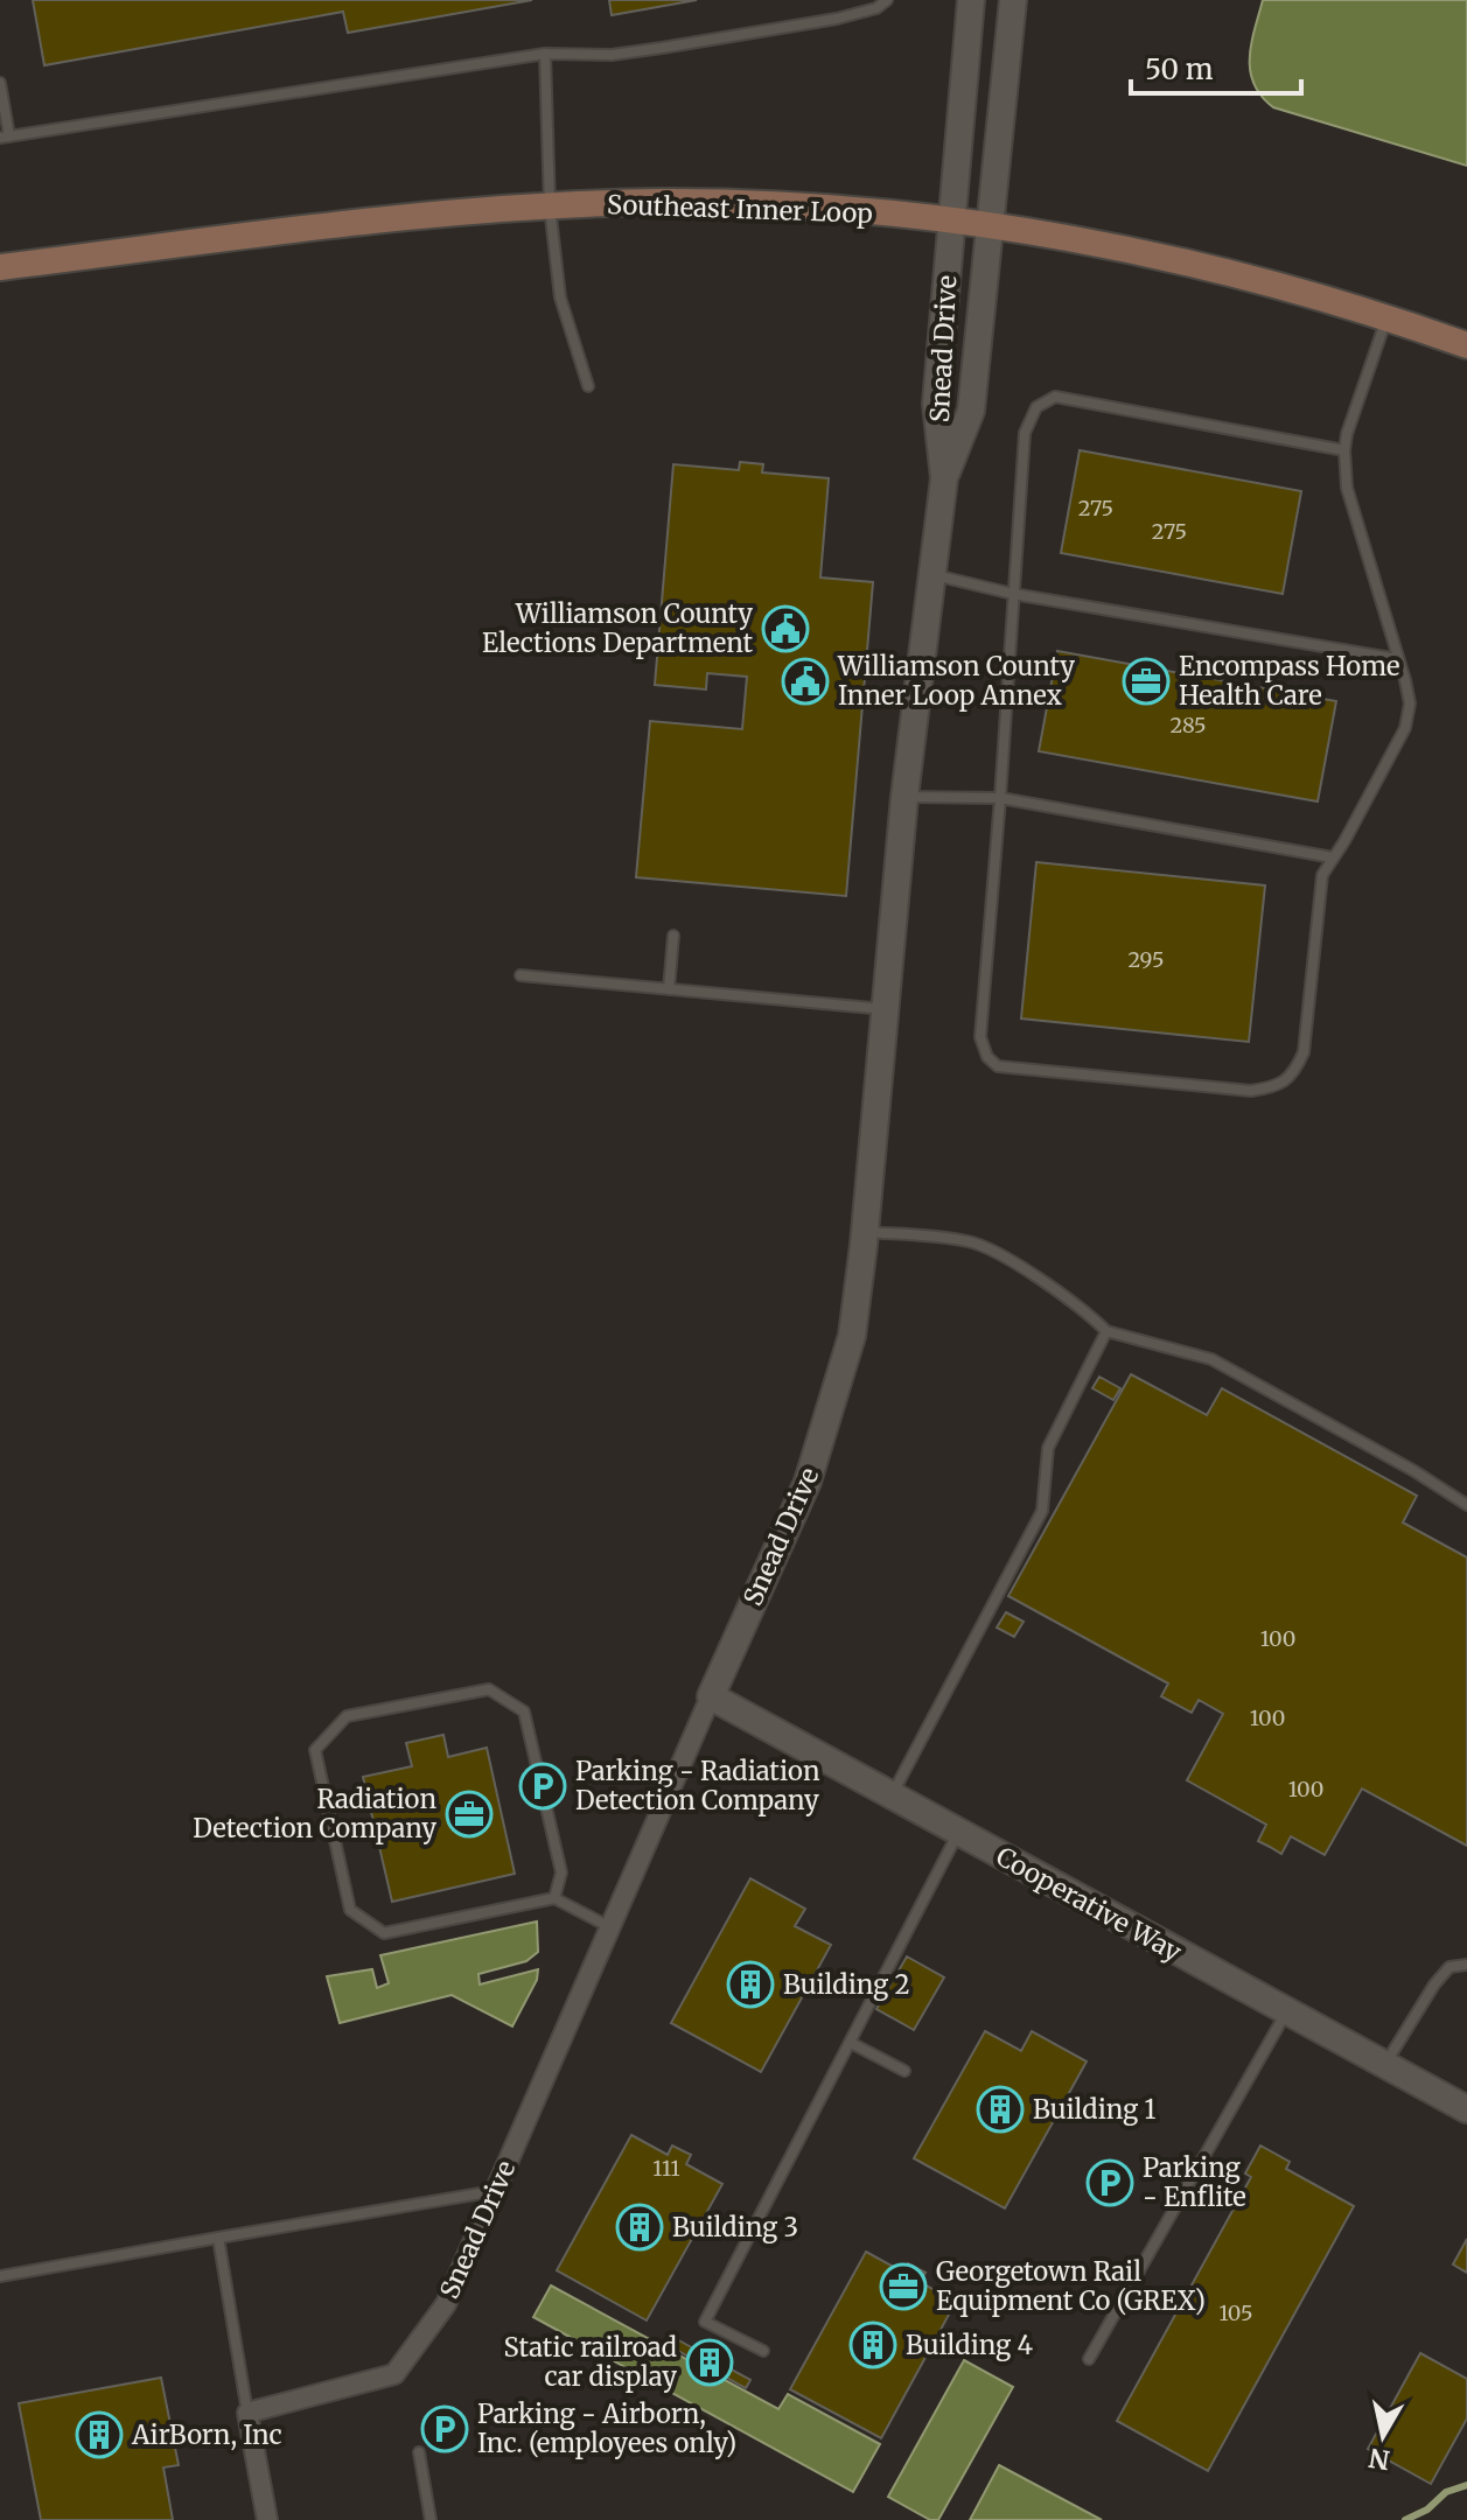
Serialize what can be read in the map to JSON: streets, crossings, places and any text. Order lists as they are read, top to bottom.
{
  "streets": {
    "main road": ["Southeast Inner Loop"],
    "street": ["Snead Drive", "Cooperative Way"]
  },
  "crossings": [
    ["Southeast Inner Loop", "Snead Drive"],
    ["Snead Drive", "Cooperative Way"]
  ],
  "places": {
    "public building": ["Williamson County Elections Department", "Williamson County Inner Loop Annex"],
    "office": ["Encompass Home Health Care", "Radiation Detection Company", "Georgetown Rail Equipment Co (GREX)"],
    "parking": ["Parking - Radiation Detection Company", "Parking - Enflite", "Parking - Airborn, Inc. (employees only)"],
    "building": [
      "Building 2",
      "Building 1",
      "Building 3",
      "Building 4",
      "Static railroad car display",
      "AirBorn, Inc"
    ]
  },
  "house_numbers": [
    "275",
    "275",
    "285",
    "295",
    "100",
    "100",
    "100",
    "111",
    "105"
  ],
  "scale_bar": "50 m",
  "north": "bottom"
}
